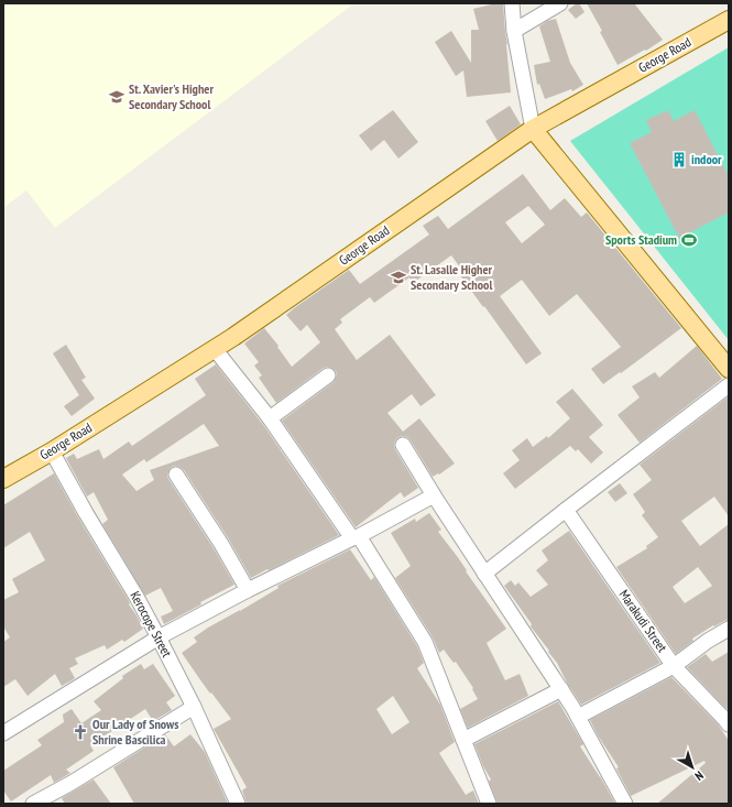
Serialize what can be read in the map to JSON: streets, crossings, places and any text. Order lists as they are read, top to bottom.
{
  "streets": {
    "main road": ["George Road"],
    "street": ["Marakudi Street", "Kerocope Street"]
  },
  "crossings": [
    ["George Road", "Kerocope Street"]
  ],
  "places": {
    "school or university": ["St. Xavier's Higher Secondary School", "St. Lasalle Higher Secondary School"],
    "building": ["indoor"],
    "sports": ["Sports Stadium"],
    "church": ["Our Lady of Snows Shrine Bascilica"]
  },
  "north": "bottom right"
}
